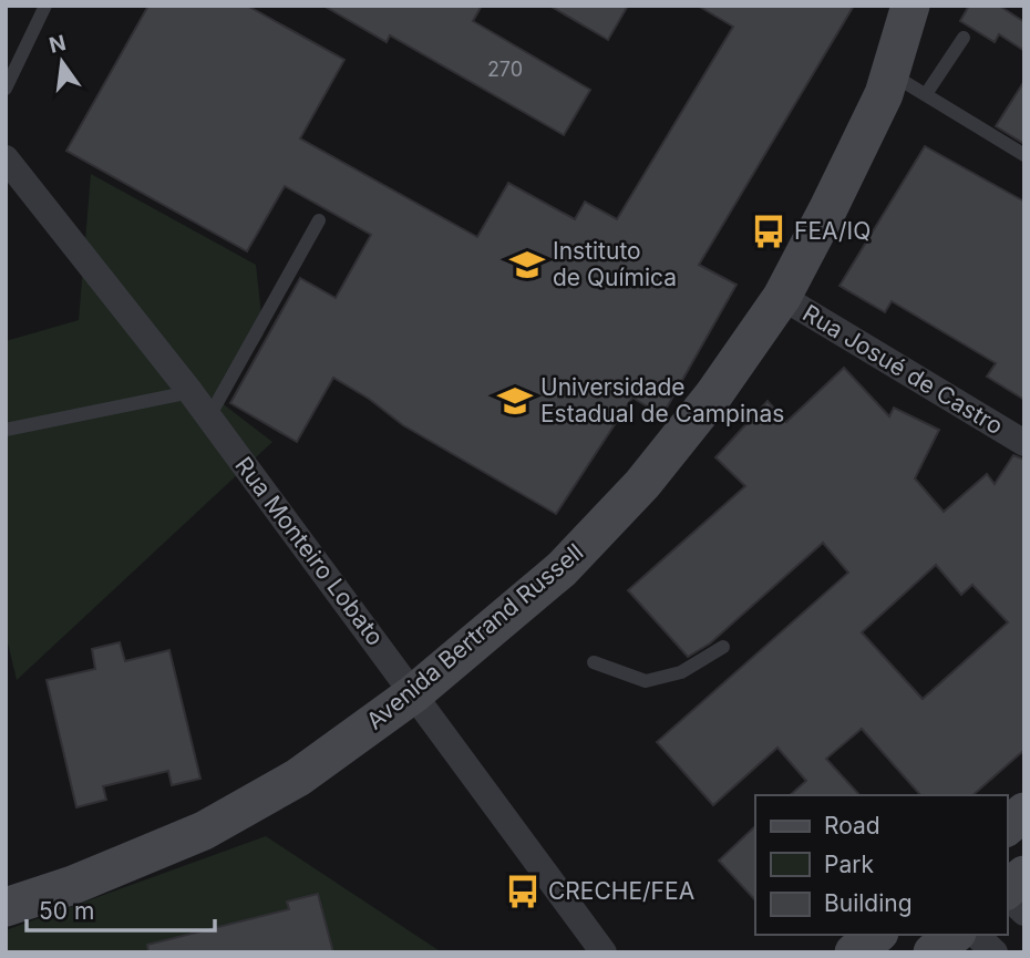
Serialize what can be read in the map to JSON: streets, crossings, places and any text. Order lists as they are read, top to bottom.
{
  "streets": {
    "street": ["Rua Josué de Castro", "Rua Monteiro Lobato", "Avenida Bertrand Russell"]
  },
  "crossings": [
    ["Rua Josué de Castro", "Avenida Bertrand Russell"],
    ["Rua Monteiro Lobato", "Avenida Bertrand Russell"]
  ],
  "places": {
    "bus stop": ["FEA/IQ", "CRECHE/FEA"],
    "school or university": ["Instituto de Química", "Universidade Estadual de Campinas"]
  },
  "house_numbers": ["270"],
  "legend": ["Road", "Park", "Building"],
  "scale_bar": "50 m",
  "north": "top"
}
